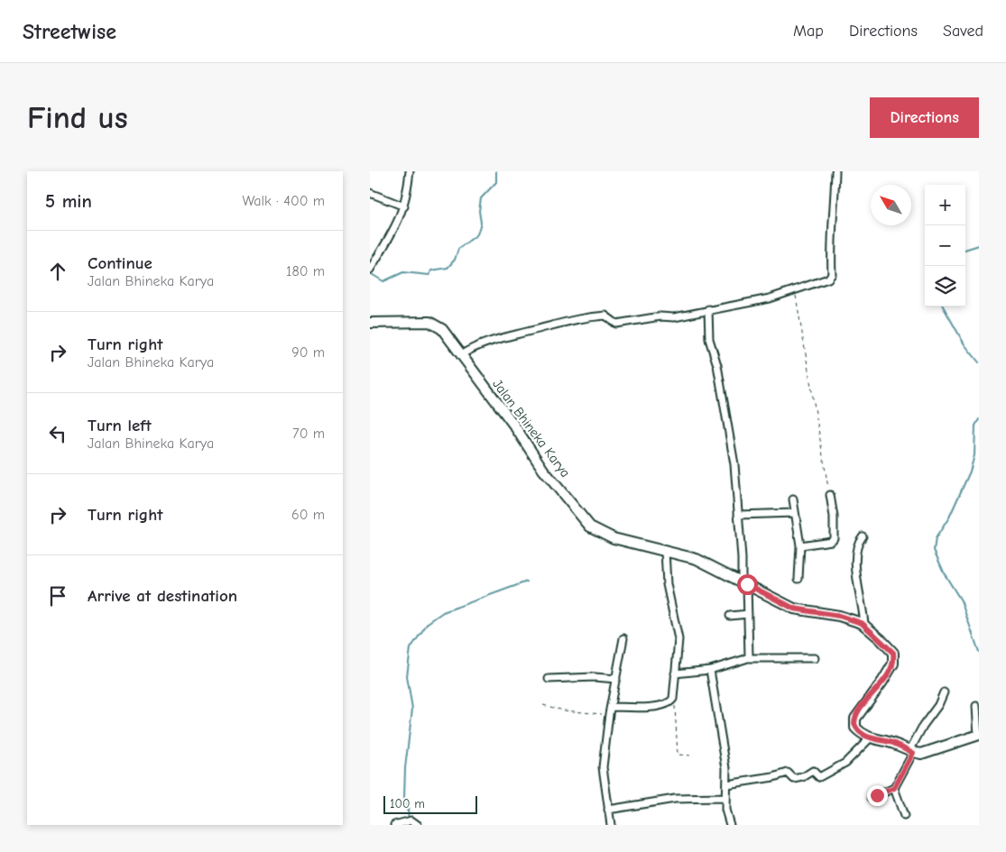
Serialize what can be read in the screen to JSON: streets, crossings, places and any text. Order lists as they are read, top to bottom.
{
  "streets": {
    "street": ["Jalan Bhineka Karya"]
  },
  "scale_bar": "100 m",
  "north": "top left",
  "page": {
    "header": "Streetwise",
    "nav": ["Map", "Directions", "Saved"],
    "buttons": "Directions",
    "title": "Find us",
    "heading": ["5 min", "Walk · 400 m"],
    "map_buttons": ["+", "−"],
    "list": [
      ["Continue", "Jalan Bhineka Karya", "180 m"],
      ["Turn right", "Jalan Bhineka Karya", "90 m"],
      ["Turn left", "Jalan Bhineka Karya", "70 m"],
      ["Turn right", "60 m"],
      "Arrive at destination"
    ],
    "scale": "100 m"
  }
}
